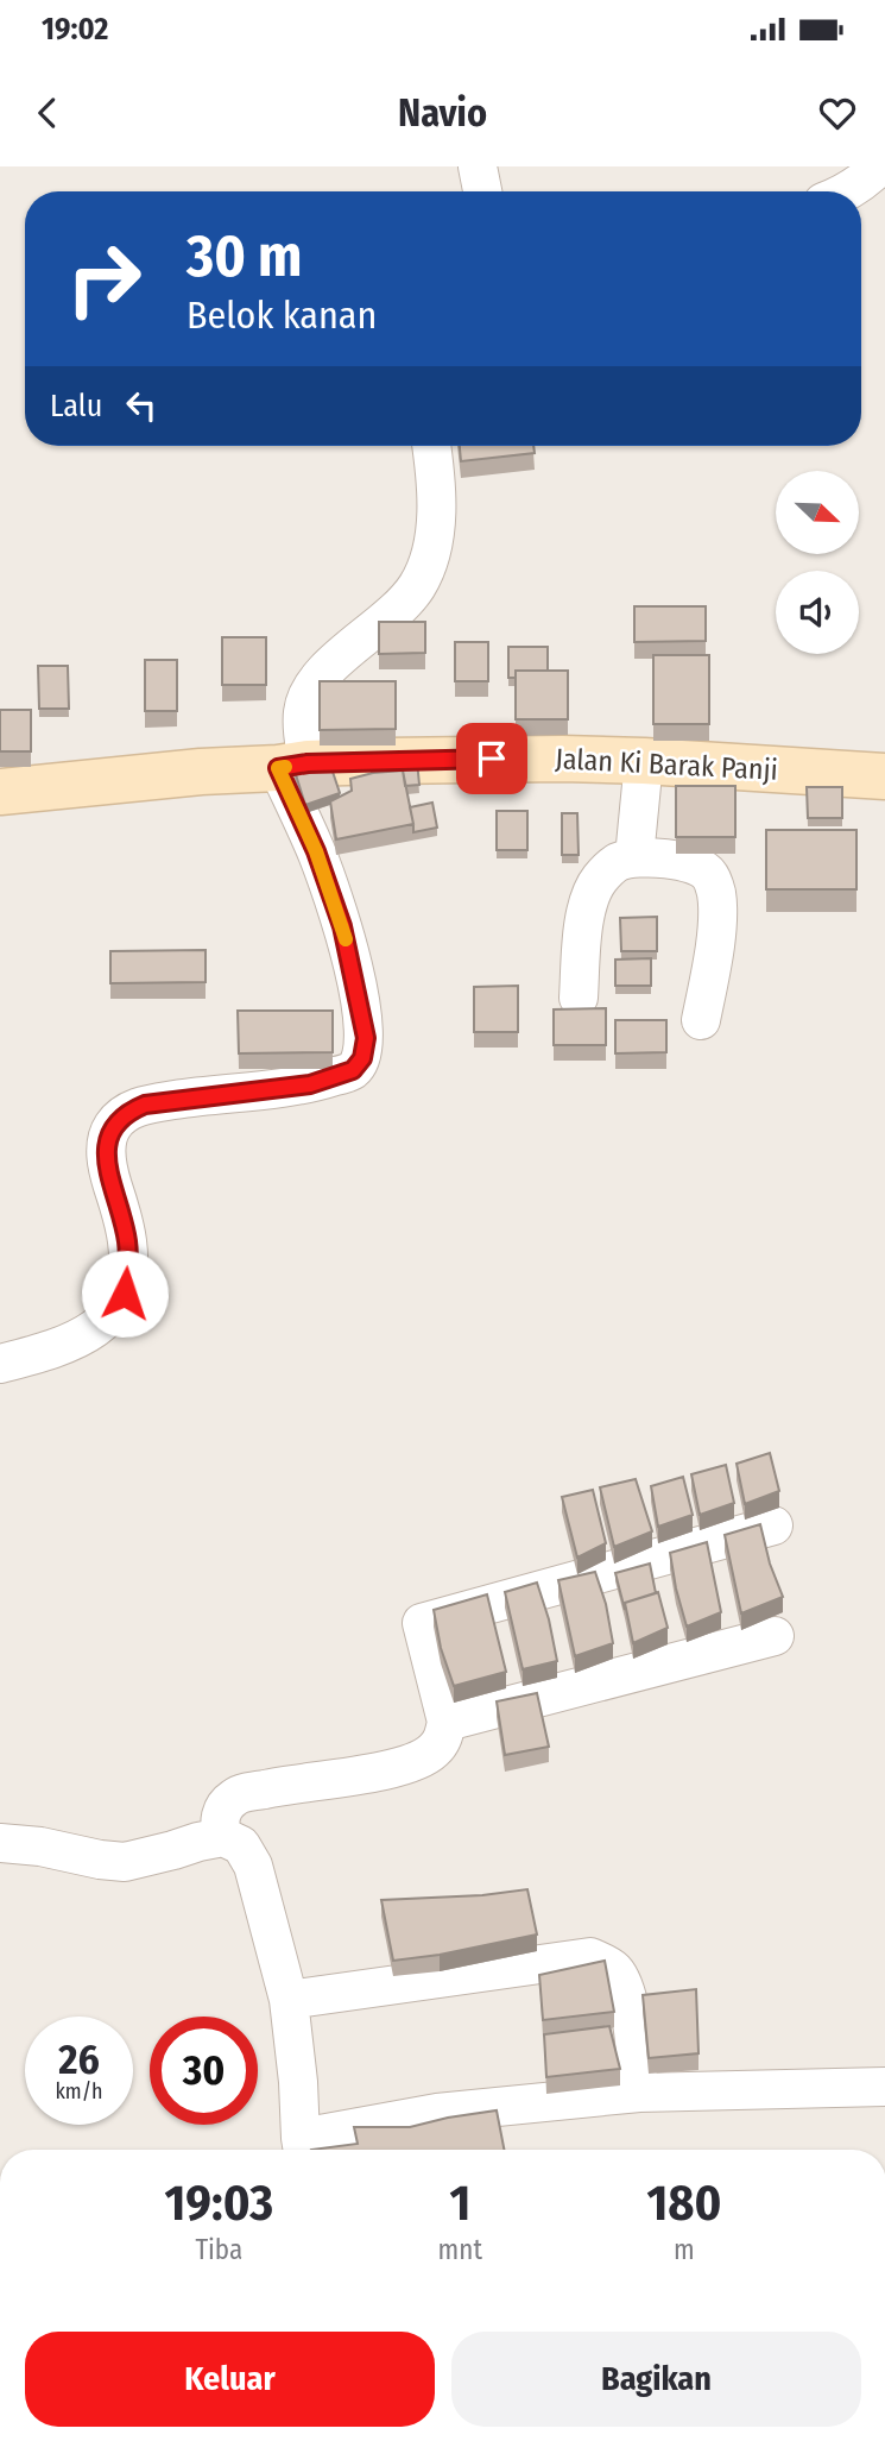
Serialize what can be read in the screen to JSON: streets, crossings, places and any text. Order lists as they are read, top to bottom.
{
  "streets": {
    "street": ["Jalan Ki Barak Panji"]
  },
  "north": "bottom right",
  "page": {
    "status": "19:02",
    "header": "Navio",
    "turn": ["30 m", "Belok kanan"],
    "then": "Lalu",
    "speed": "26 km/h",
    "limit": "30",
    "eta": [
      "19:03",
      "Tiba",
      "1",
      "mnt",
      "180",
      "m"
    ],
    "buttons": ["Keluar", "Bagikan"]
  }
}
